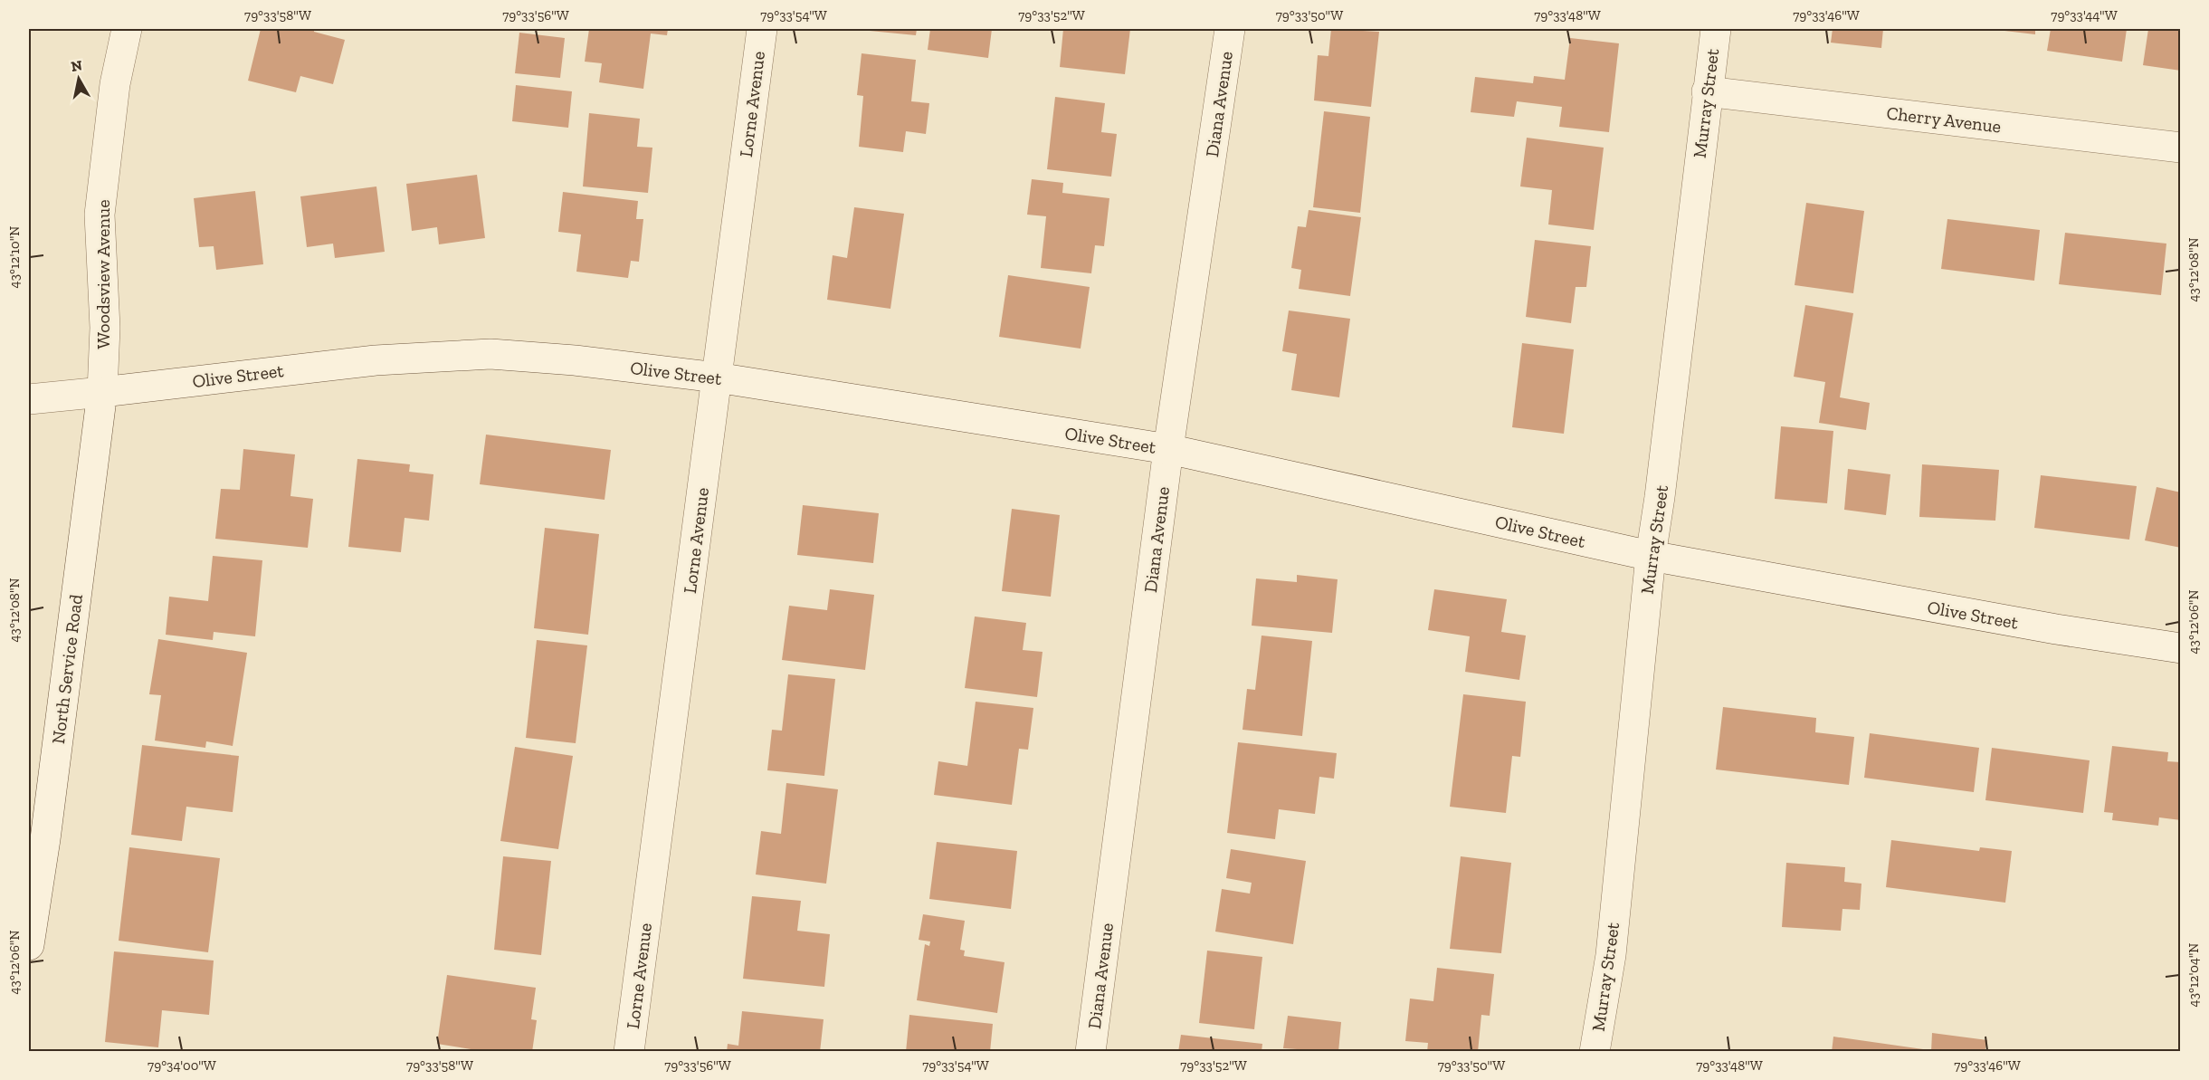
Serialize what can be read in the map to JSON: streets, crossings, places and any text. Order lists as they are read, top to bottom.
{
  "streets": {
    "street": [
      "Murray Street",
      "Lorne Avenue",
      "Diana Avenue",
      "Cherry Avenue",
      "Woodsview Avenue",
      "Olive Street",
      "North Service Road"
    ]
  },
  "crossings": [
    ["Murray Street", "Cherry Avenue"],
    ["Murray Street", "Olive Street"],
    ["Lorne Avenue", "Olive Street"],
    ["Diana Avenue", "Olive Street"],
    ["Woodsview Avenue", "Olive Street"],
    ["Woodsview Avenue", "North Service Road"],
    ["Olive Street", "North Service Road"]
  ],
  "north": "top",
  "coordinates": [
    "79°33'58\"W",
    "79°33'56\"W",
    "79°33'54\"W",
    "79°33'52\"W",
    "79°33'50\"W",
    "79°33'48\"W",
    "79°33'46\"W",
    "79°33'44\"W",
    "43°12'10\"N",
    "43°12'08\"N",
    "43°12'06\"N",
    "43°12'04\"N",
    "79°34'00\"W"
  ]
}
